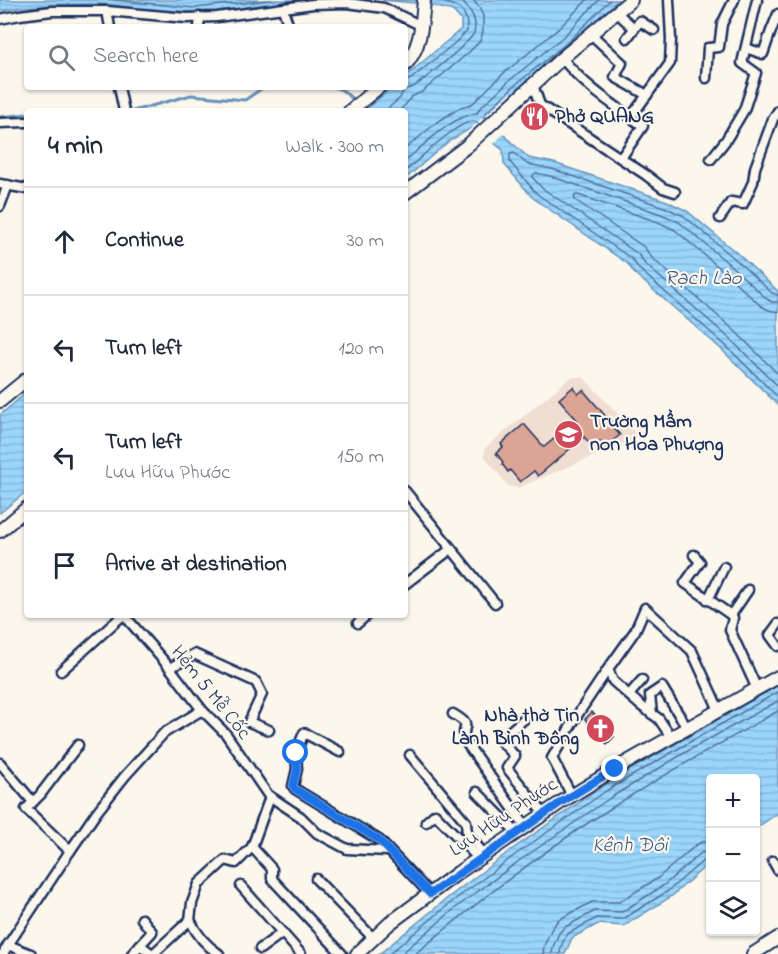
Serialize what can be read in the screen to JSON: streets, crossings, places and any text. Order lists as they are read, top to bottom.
{
  "streets": {
    "street": ["Hẻm 5 Mễ Cốc", "Lưu Hữu Phước"]
  },
  "water": ["Rạch Lào", "Kênh Đôi"],
  "places": {
    "restaurant": ["Phở QUANG"],
    "school or university": ["Trường Mầm non Hoa Phượng"],
    "church": ["Nhà thờ Tin Lành Bình Đông"]
  },
  "page": {
    "search": "Search here",
    "heading": ["4 min", "Walk · 300 m"],
    "list": [
      ["Continue", "30 m"],
      ["Turn left", "120 m"],
      ["Turn left", "Lưu Hữu Phước", "150 m"],
      "Arrive at destination"
    ],
    "map_buttons": ["+", "−"]
  }
}
